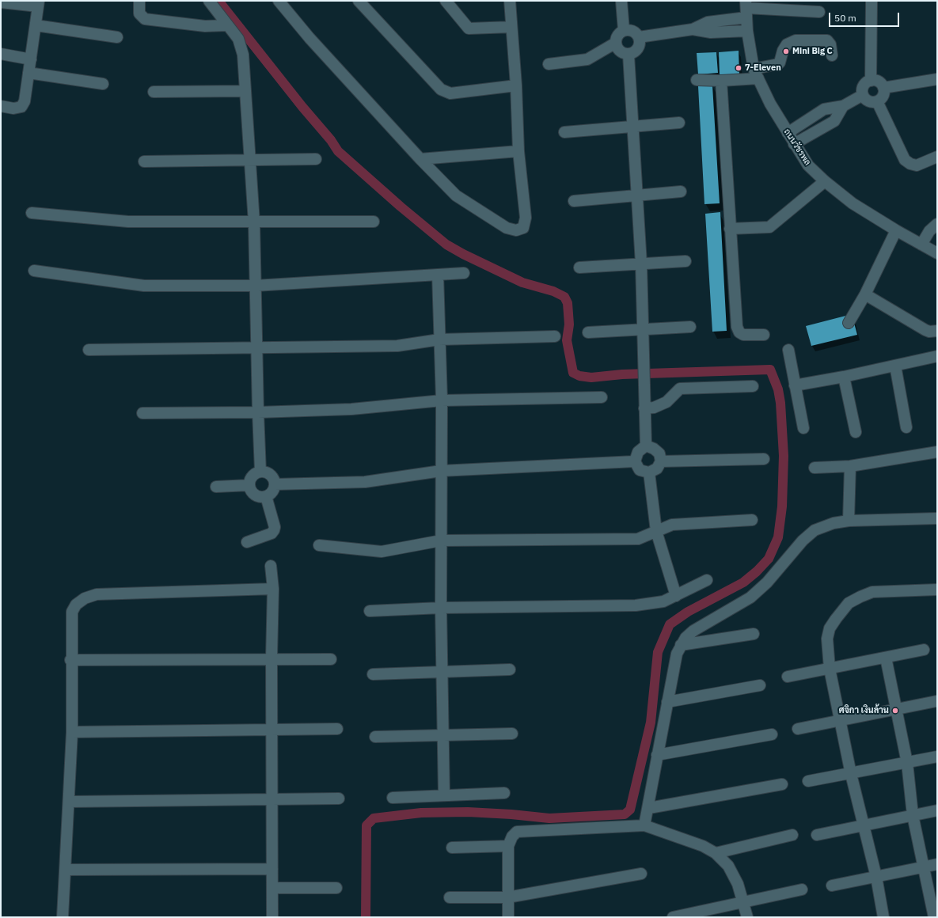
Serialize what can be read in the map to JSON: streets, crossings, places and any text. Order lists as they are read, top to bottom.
{
  "streets": {
    "street": ["ถนนวัชรพล"]
  },
  "places": ["Mini Big C", "7-Eleven", "ศจิกา เงินล้าน"],
  "scale_bar": "50 m"
}
